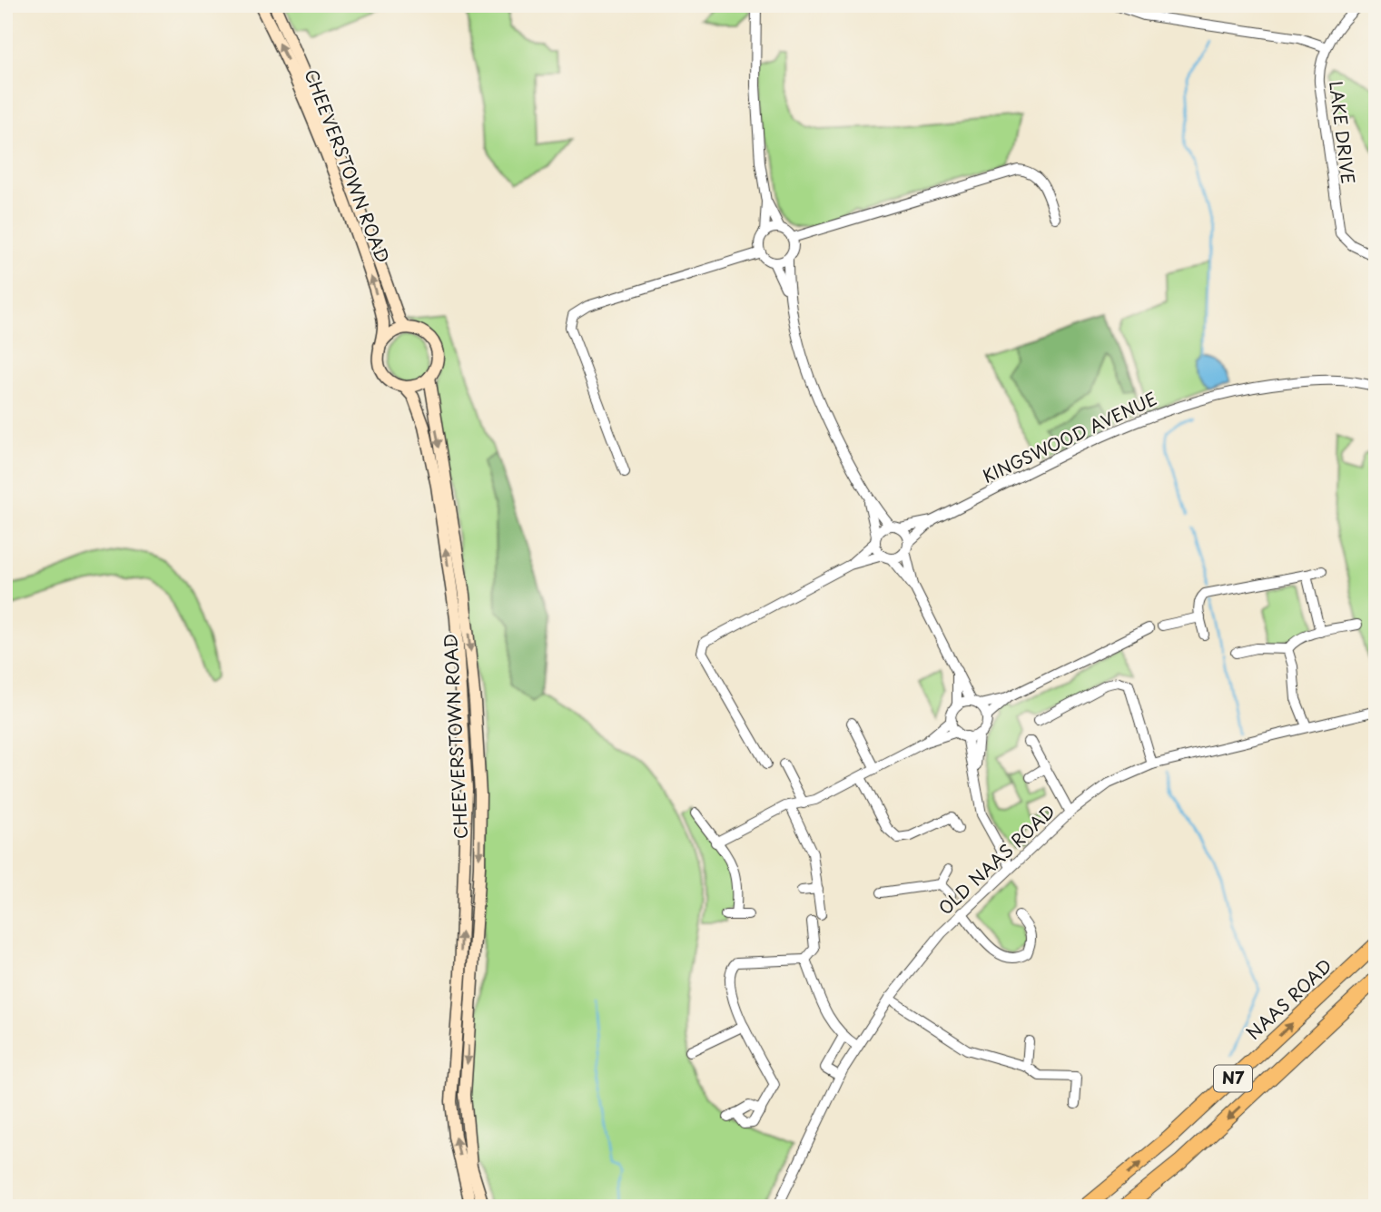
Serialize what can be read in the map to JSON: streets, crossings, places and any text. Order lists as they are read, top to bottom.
{
  "streets": {
    "highway": ["NAAS ROAD", "N7"],
    "main road": ["CHEEVERSTOWN ROAD"],
    "street": ["LAKE DRIVE", "KINGSWOOD AVENUE", "OLD NAAS ROAD"]
  }
}
